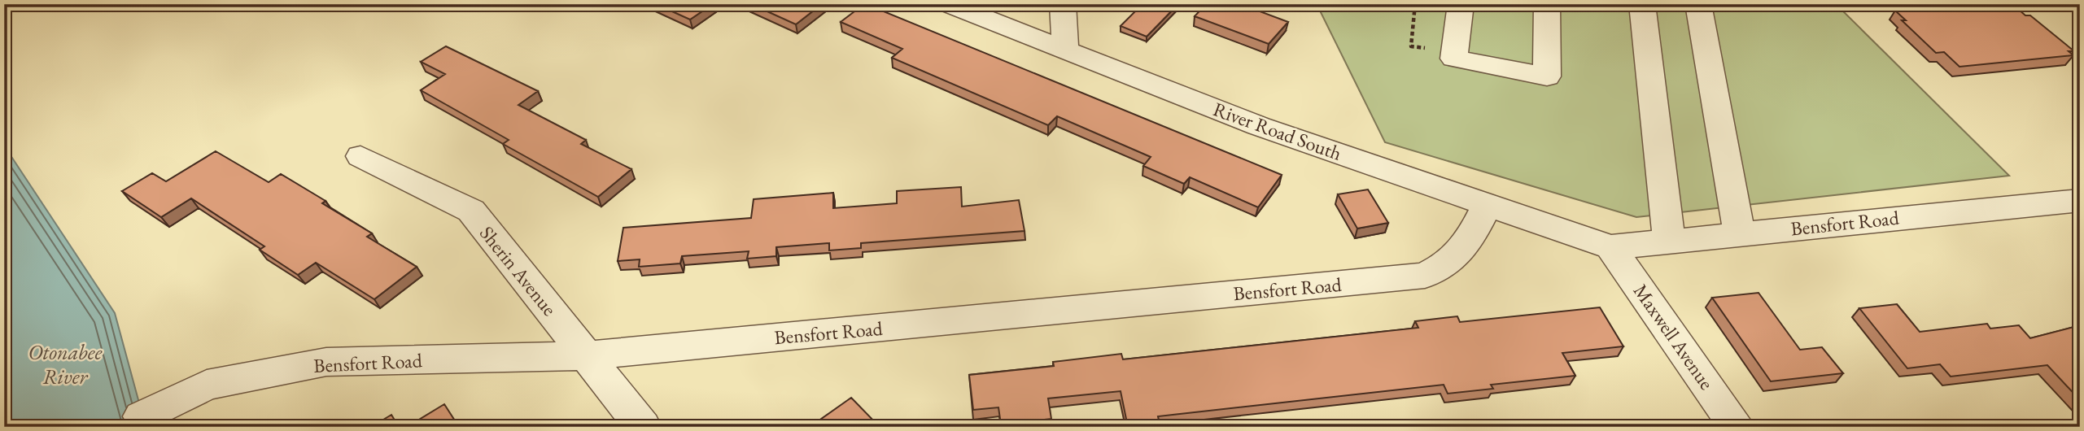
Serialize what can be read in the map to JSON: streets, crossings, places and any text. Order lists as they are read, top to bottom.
{
  "streets": {
    "street": [
      "River Road South",
      "Bensfort Road",
      "Sherin Avenue",
      "Maxwell Avenue"
    ]
  },
  "crossings": [
    ["River Road South", "Bensfort Road"],
    ["River Road South", "Maxwell Avenue"],
    ["Bensfort Road", "Sherin Avenue"],
    ["Bensfort Road", "Maxwell Avenue"]
  ],
  "water": ["Otonabee River"]
}
